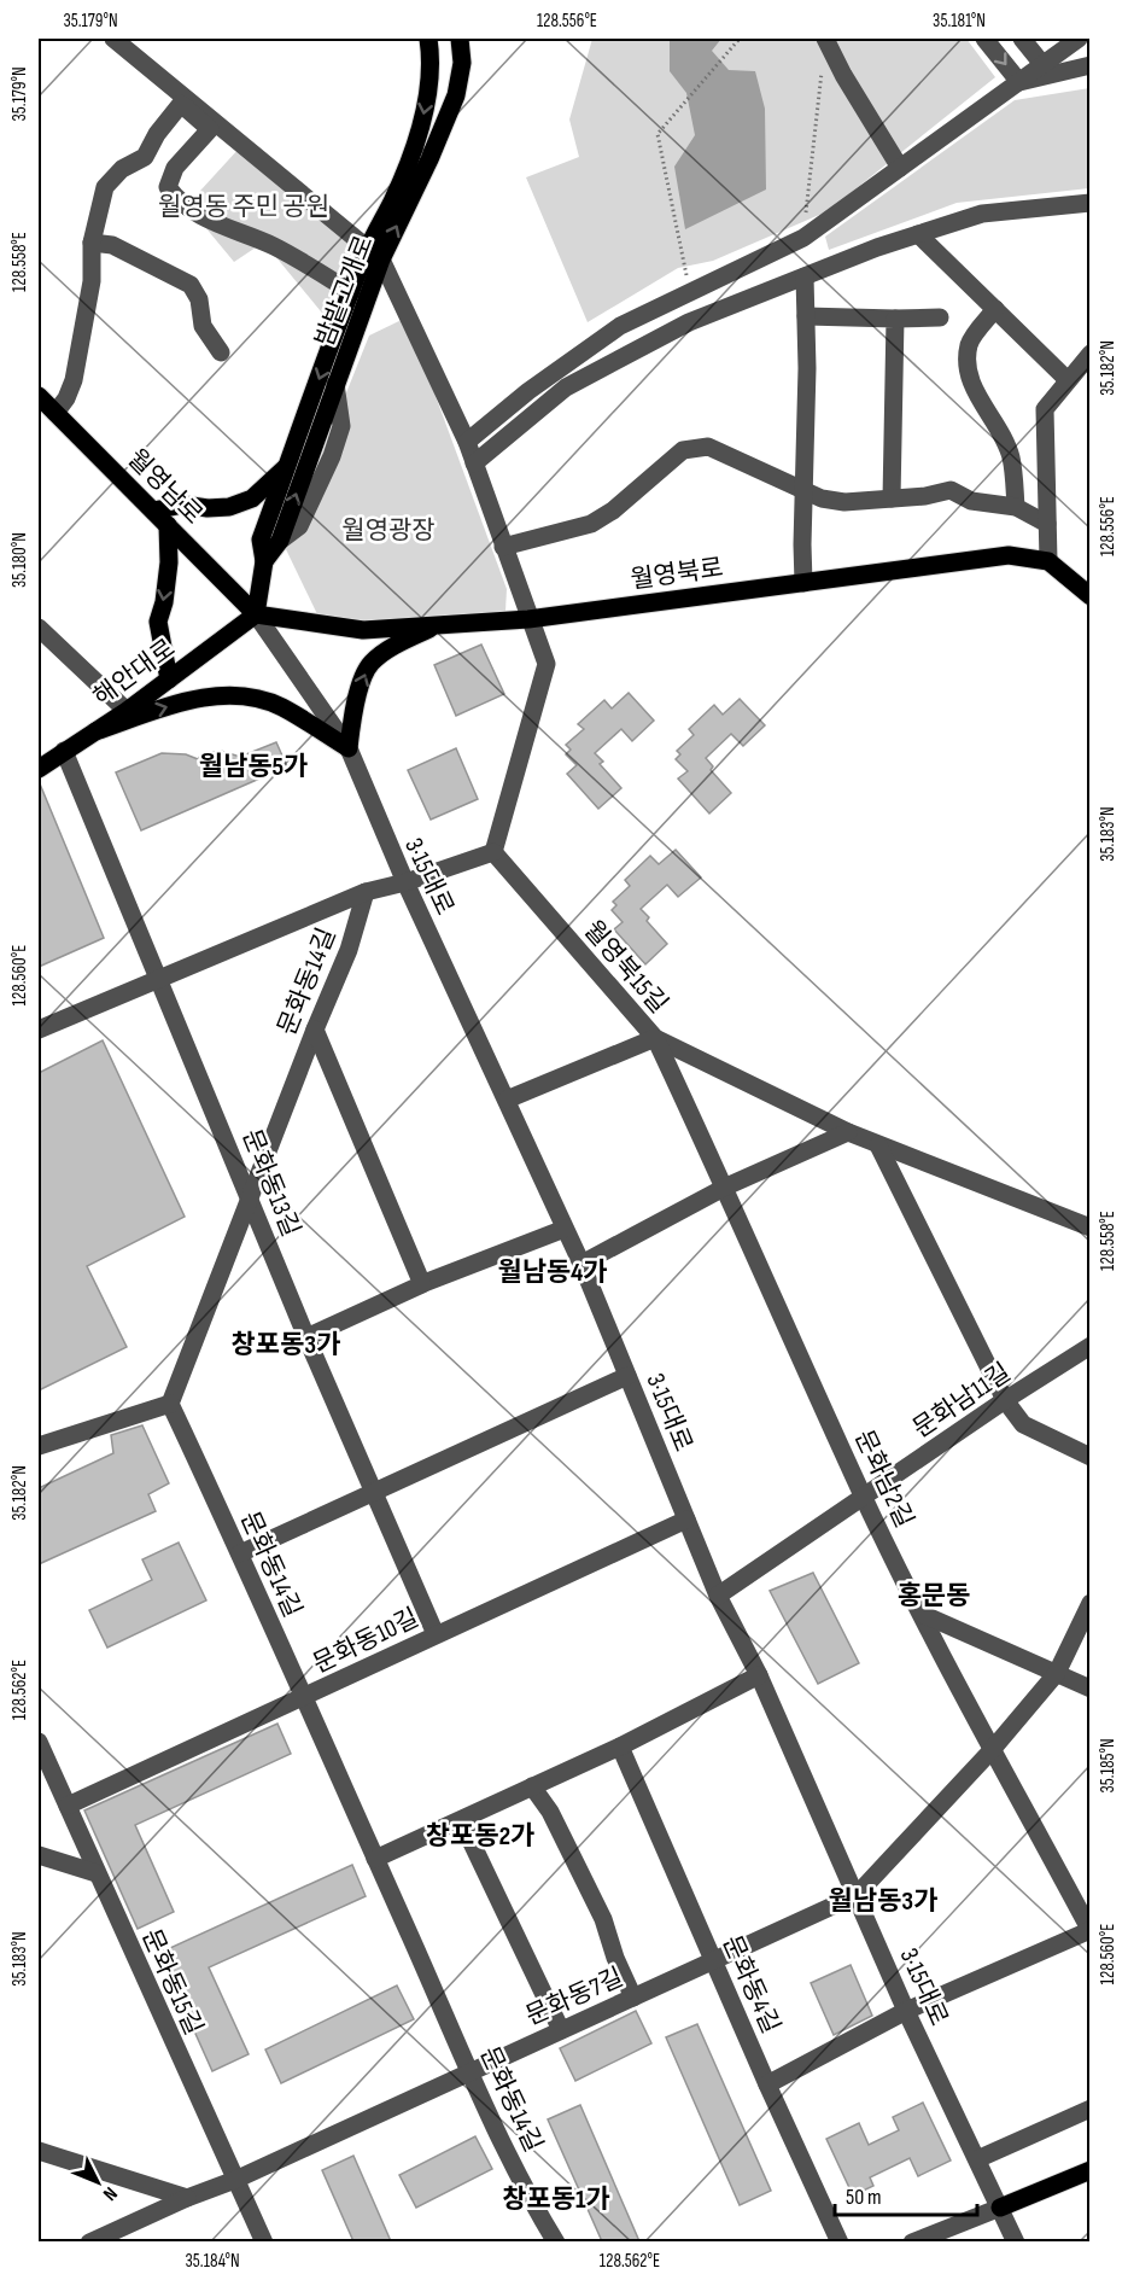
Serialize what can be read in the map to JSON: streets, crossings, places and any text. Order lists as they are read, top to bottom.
{
  "streets": {
    "main road": [
      "밤밭고개로",
      "월영남로",
      "월영북로",
      "해안대로"
    ],
    "street": [
      "3·15대로",
      "월영북15길",
      "문화동14길",
      "문화동13길",
      "문화남11길",
      "문화남2길",
      "문화동10길",
      "문화동15길",
      "문화동4길",
      "문화동7길"
    ]
  },
  "crossings": [
    ["밤밭고개로", "월영남로"],
    ["밤밭고개로", "월영북로"],
    ["밤밭고개로", "해안대로"],
    ["밤밭고개로", "3·15대로"],
    ["월영남로", "월영북로"],
    ["월영남로", "해안대로"],
    ["월영남로", "3·15대로"],
    ["월영북로", "해안대로"],
    ["월영북로", "3·15대로"],
    ["해안대로", "3·15대로"],
    ["해안대로", "문화동13길"],
    ["3·15대로", "문화남11길"],
    ["3·15대로", "문화동10길"],
    ["3·15대로", "문화동7길"],
    ["월영북15길", "문화남2길"],
    ["문화동14길", "문화동13길"],
    ["문화동14길", "문화동10길"],
    ["문화동14길", "문화동7길"],
    ["문화동13길", "문화동10길"],
    ["문화남11길", "문화남2길"],
    ["문화동10길", "문화동15길"],
    ["문화동15길", "문화동7길"],
    ["문화동4길", "문화동7길"]
  ],
  "districts": [
    "월남동5가",
    "월남동4가",
    "창포동3가",
    "홍문동",
    "창포동2가",
    "월남동3가",
    "창포동1가"
  ],
  "parks": ["월영동 주민 공원", "월영광장"],
  "scale_bar": "50 m",
  "north": "bottom right",
  "coordinates": [
    "35.179°N",
    "128.556°E",
    "35.181°N",
    "128.558°E",
    "35.182°N",
    "35.180°N",
    "35.183°N",
    "128.560°E",
    "128.562°E",
    "35.185°N",
    "35.184°N"
  ]
}
